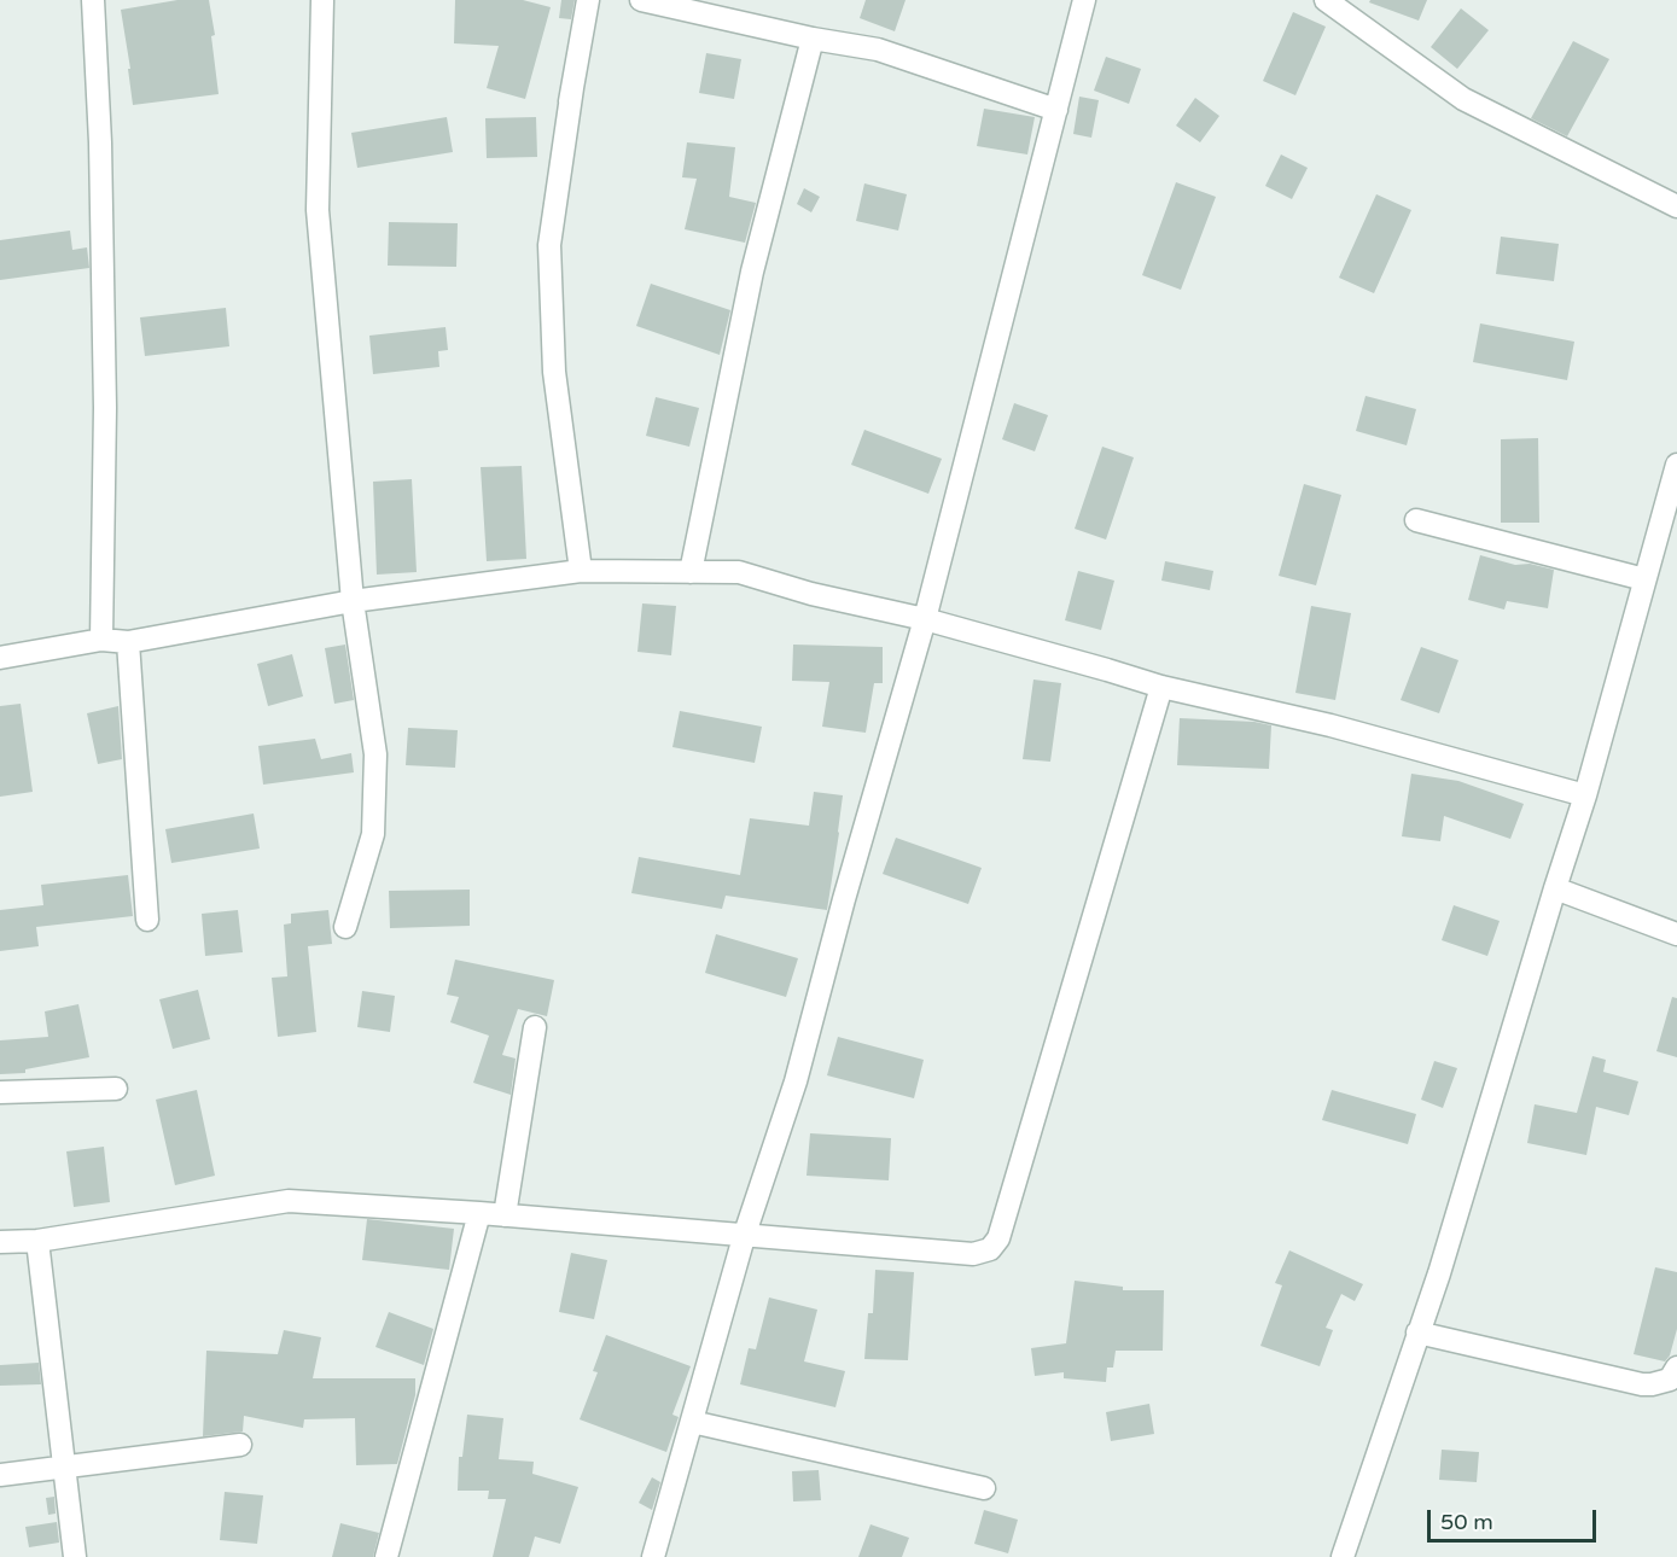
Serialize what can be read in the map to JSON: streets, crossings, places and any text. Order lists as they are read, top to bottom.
{
  "scale_bar": "50 m"
}
